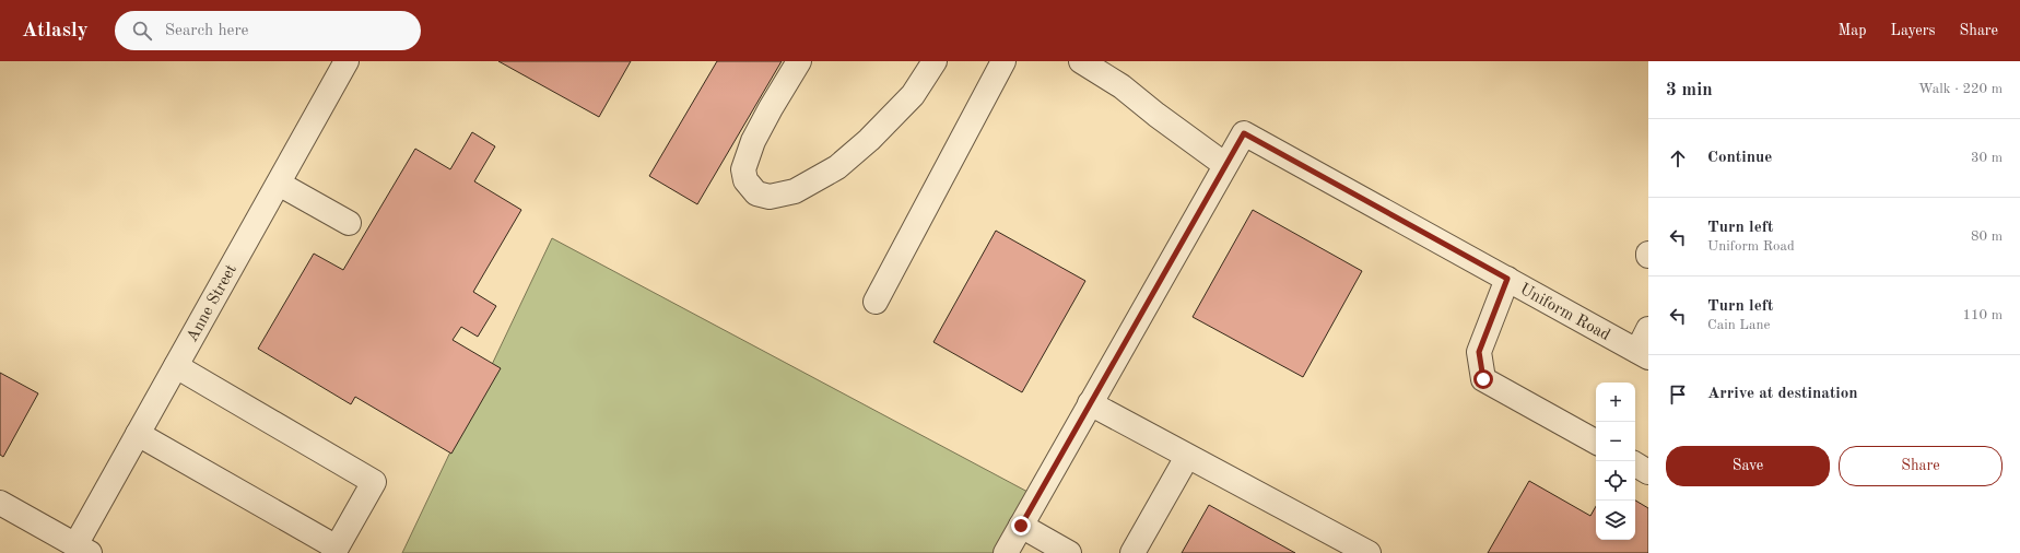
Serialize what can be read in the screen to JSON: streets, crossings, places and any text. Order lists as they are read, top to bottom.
{
  "streets": {
    "street": ["Anne Street", "Uniform Road"]
  },
  "page": {
    "header": "Atlasly",
    "search": "Search here",
    "nav": ["Map", "Layers", "Share"],
    "heading": ["3 min", "Walk · 220 m"],
    "list": [
      ["Continue", "30 m"],
      ["Turn left", "Uniform Road", "80 m"],
      ["Turn left", "Cain Lane", "110 m"],
      "Arrive at destination"
    ],
    "map_buttons": ["+", "−"],
    "buttons": ["Save", "Share"]
  }
}
